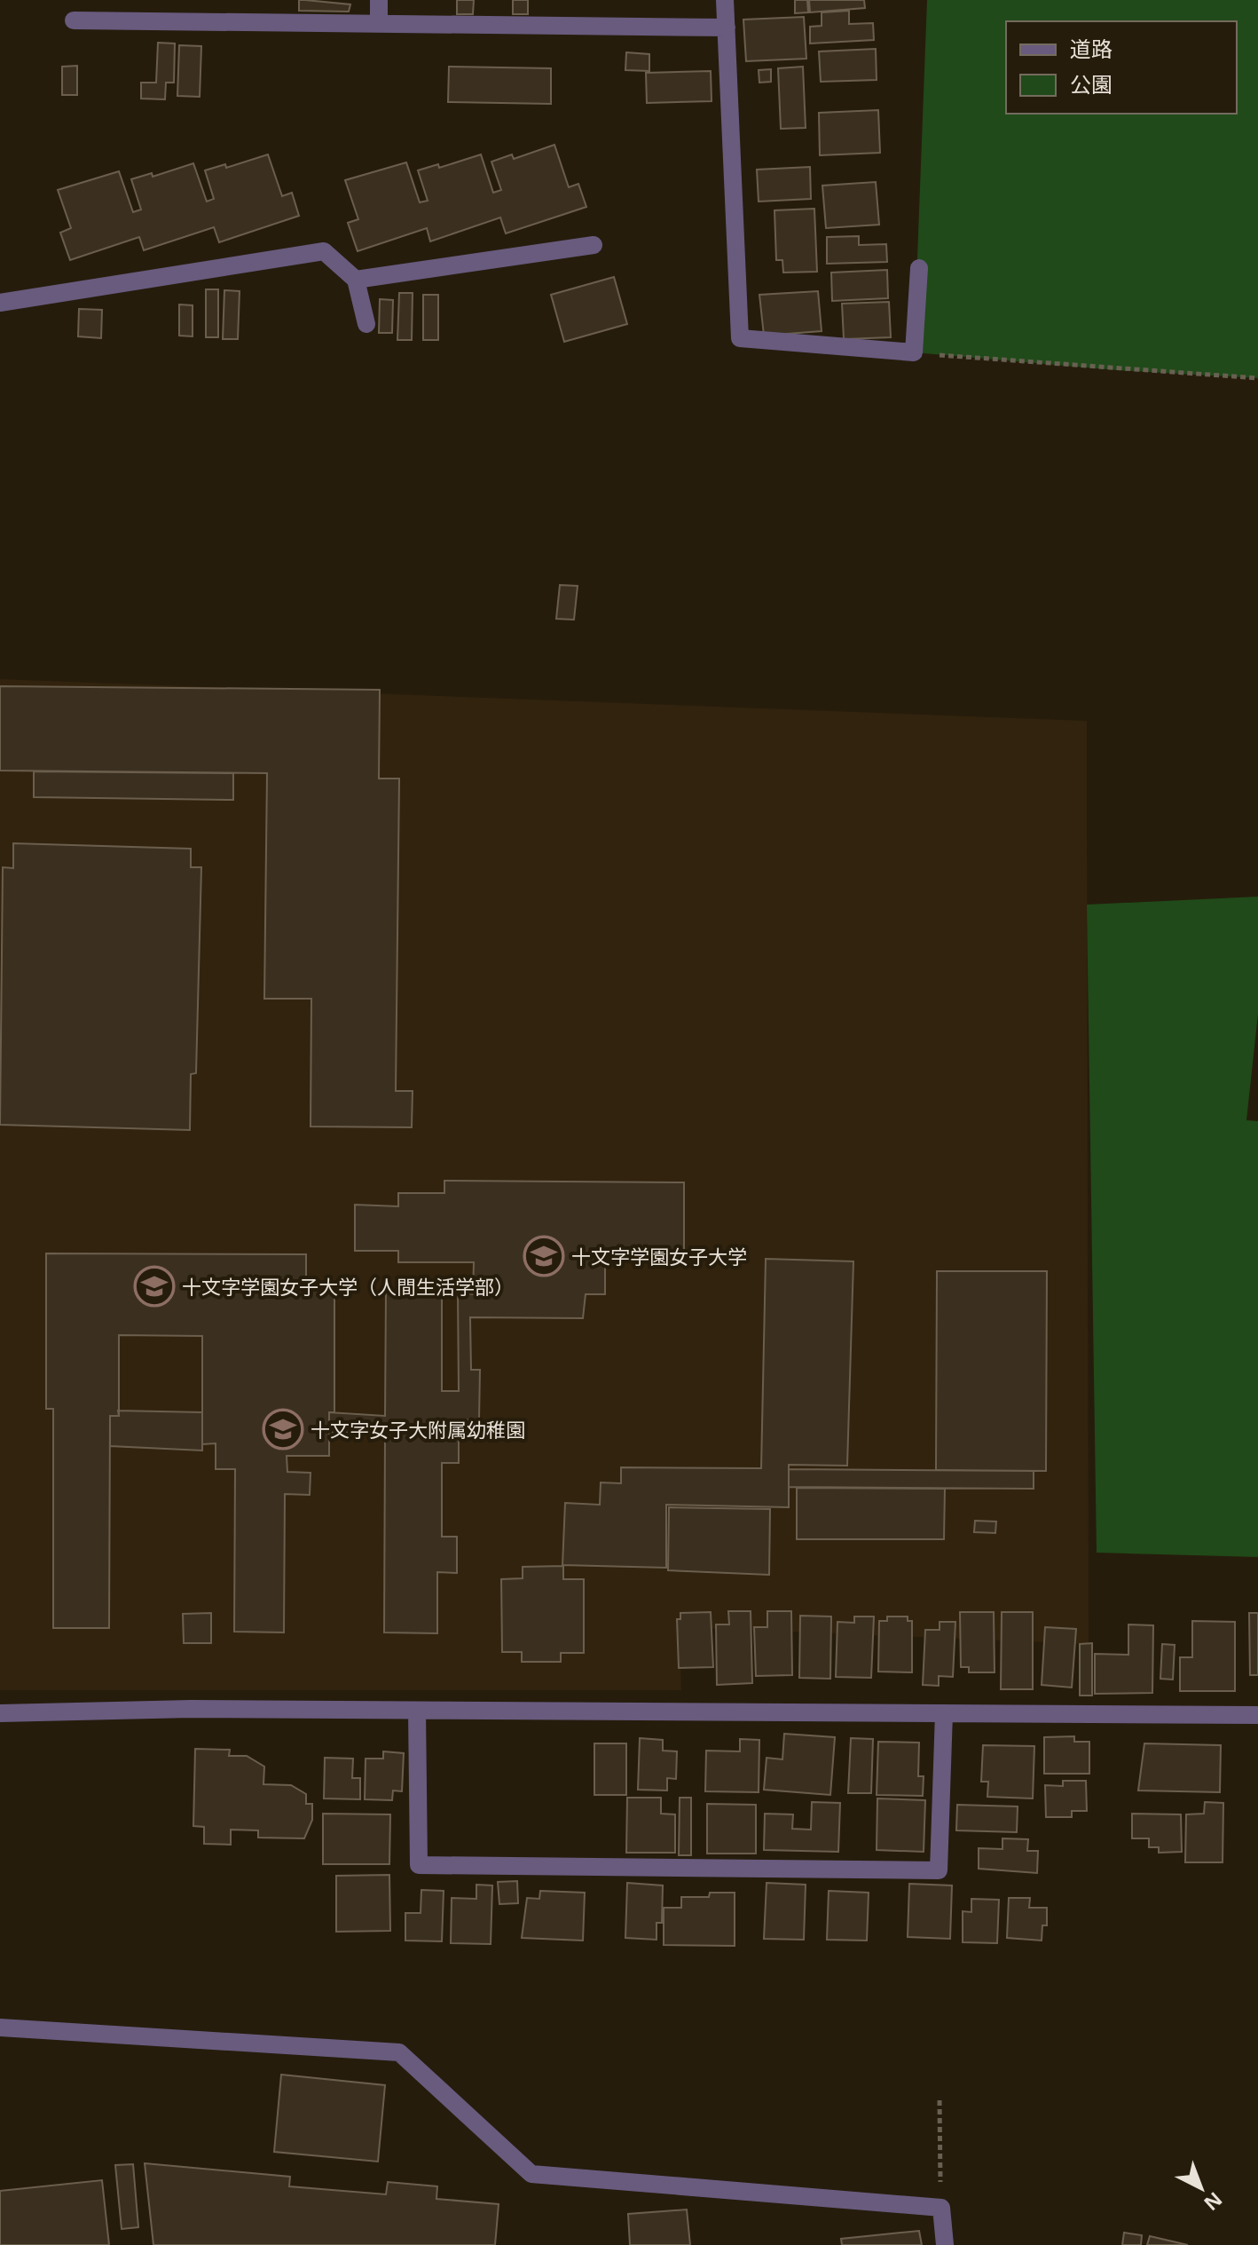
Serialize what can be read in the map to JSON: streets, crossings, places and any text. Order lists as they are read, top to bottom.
{
  "places": {
    "school or university": ["十文字学園女子大学", "十文字学園女子大学（人間生活学部）", "十文字女子大附属幼稚園"]
  },
  "legend": ["道路", "公園"],
  "north": "bottom right"
}
